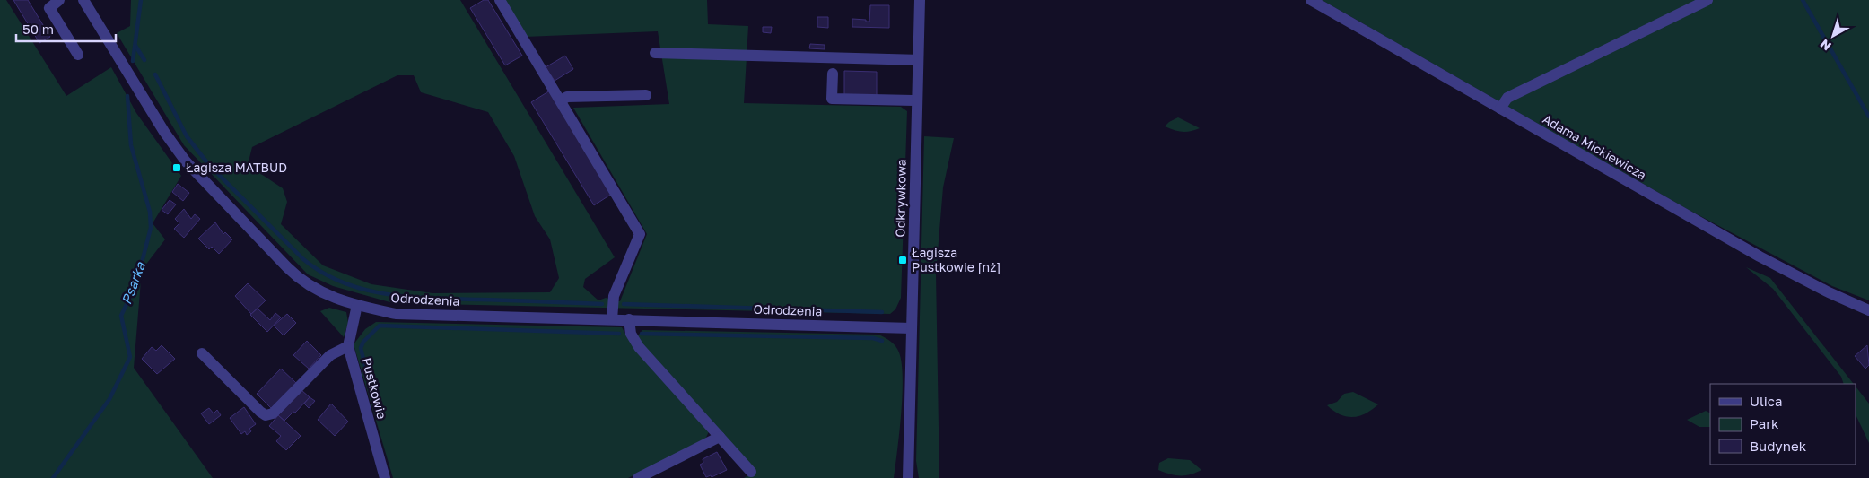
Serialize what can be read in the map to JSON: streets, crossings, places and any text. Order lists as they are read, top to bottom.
{
  "streets": {
    "street": [
      "Adama Mickiewicza",
      "Odkrywkowa",
      "Odrodzenia",
      "Pustkowie"
    ]
  },
  "crossings": [
    ["Odkrywkowa", "Odrodzenia"],
    ["Odrodzenia", "Pustkowie"]
  ],
  "water": ["Psarka"],
  "places": {
    "transit": ["Łagisza MATBUD", "Łagisza Pustkowie [nż]"]
  },
  "legend": ["Ulica", "Park", "Budynek"],
  "scale_bar": "50 m",
  "north": "bottom left"
}
